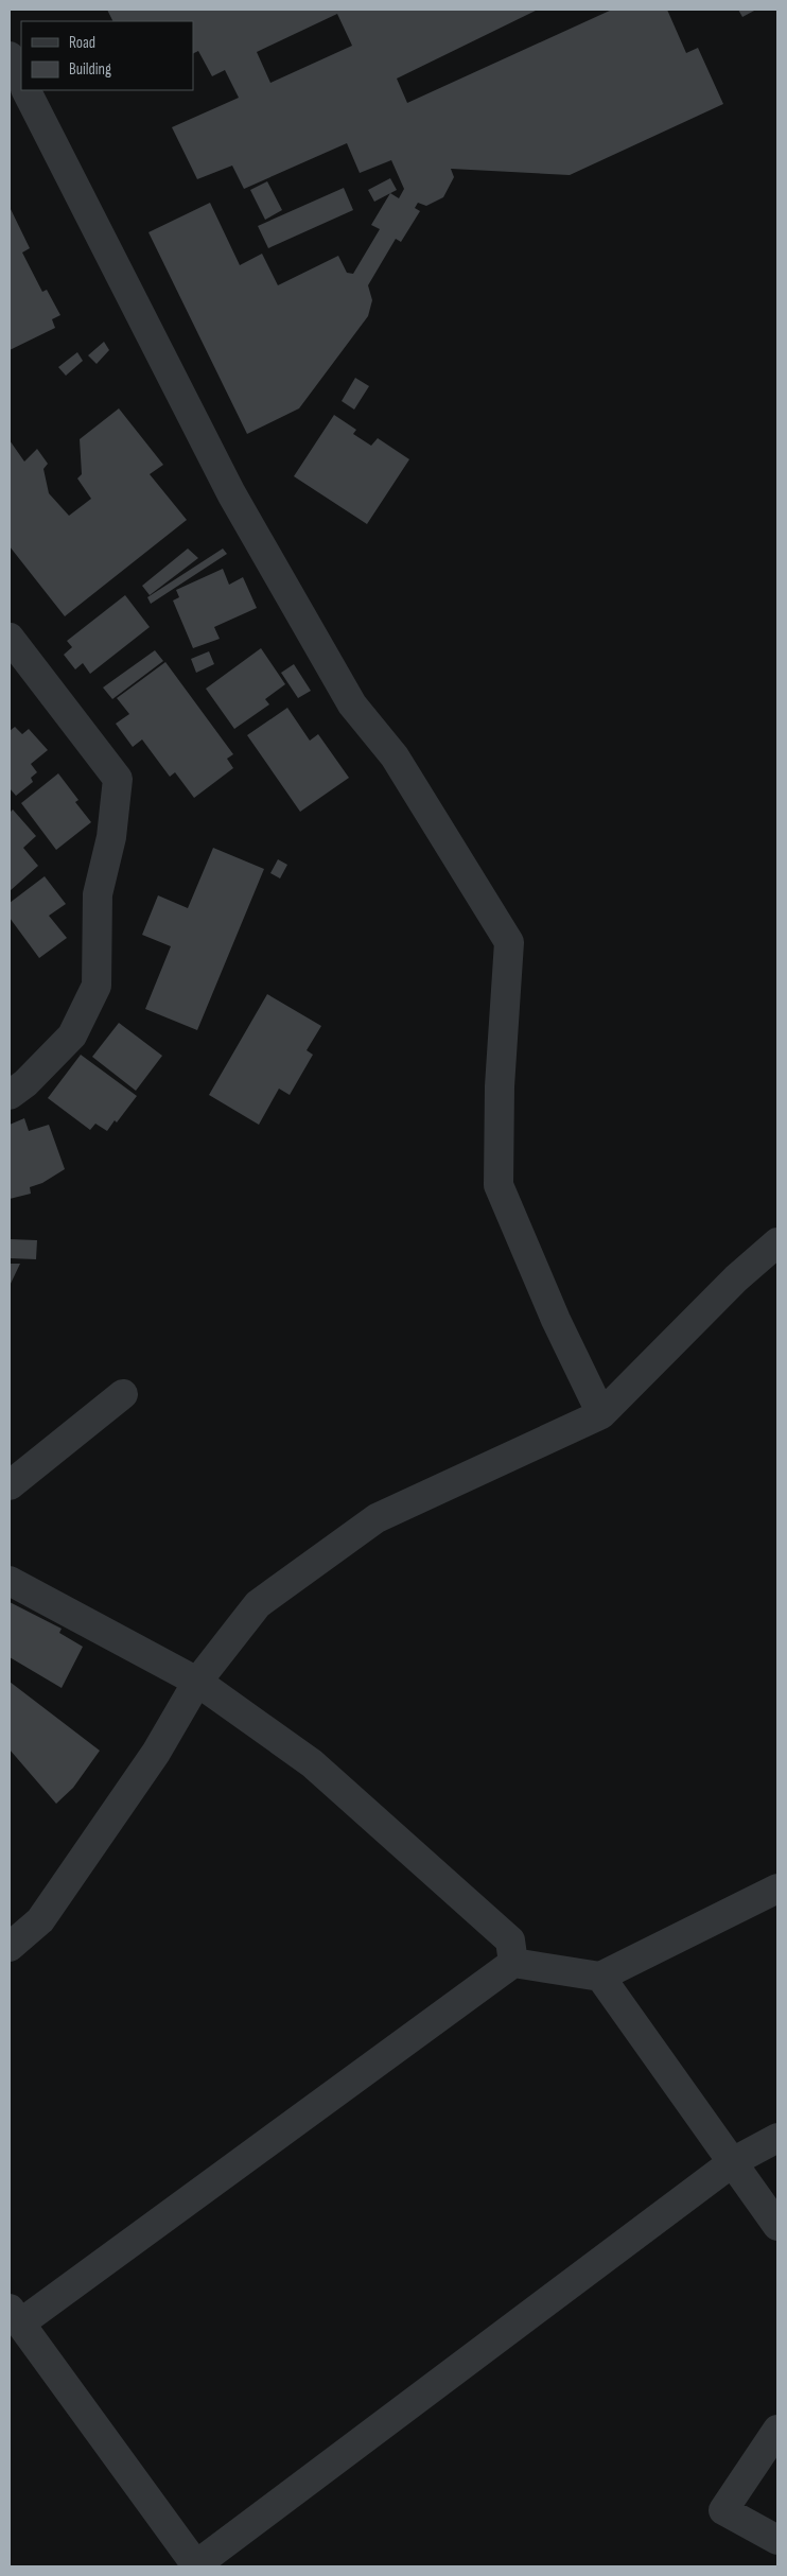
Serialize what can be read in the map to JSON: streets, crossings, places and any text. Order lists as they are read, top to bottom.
{
  "legend": ["Road", "Building"]
}
